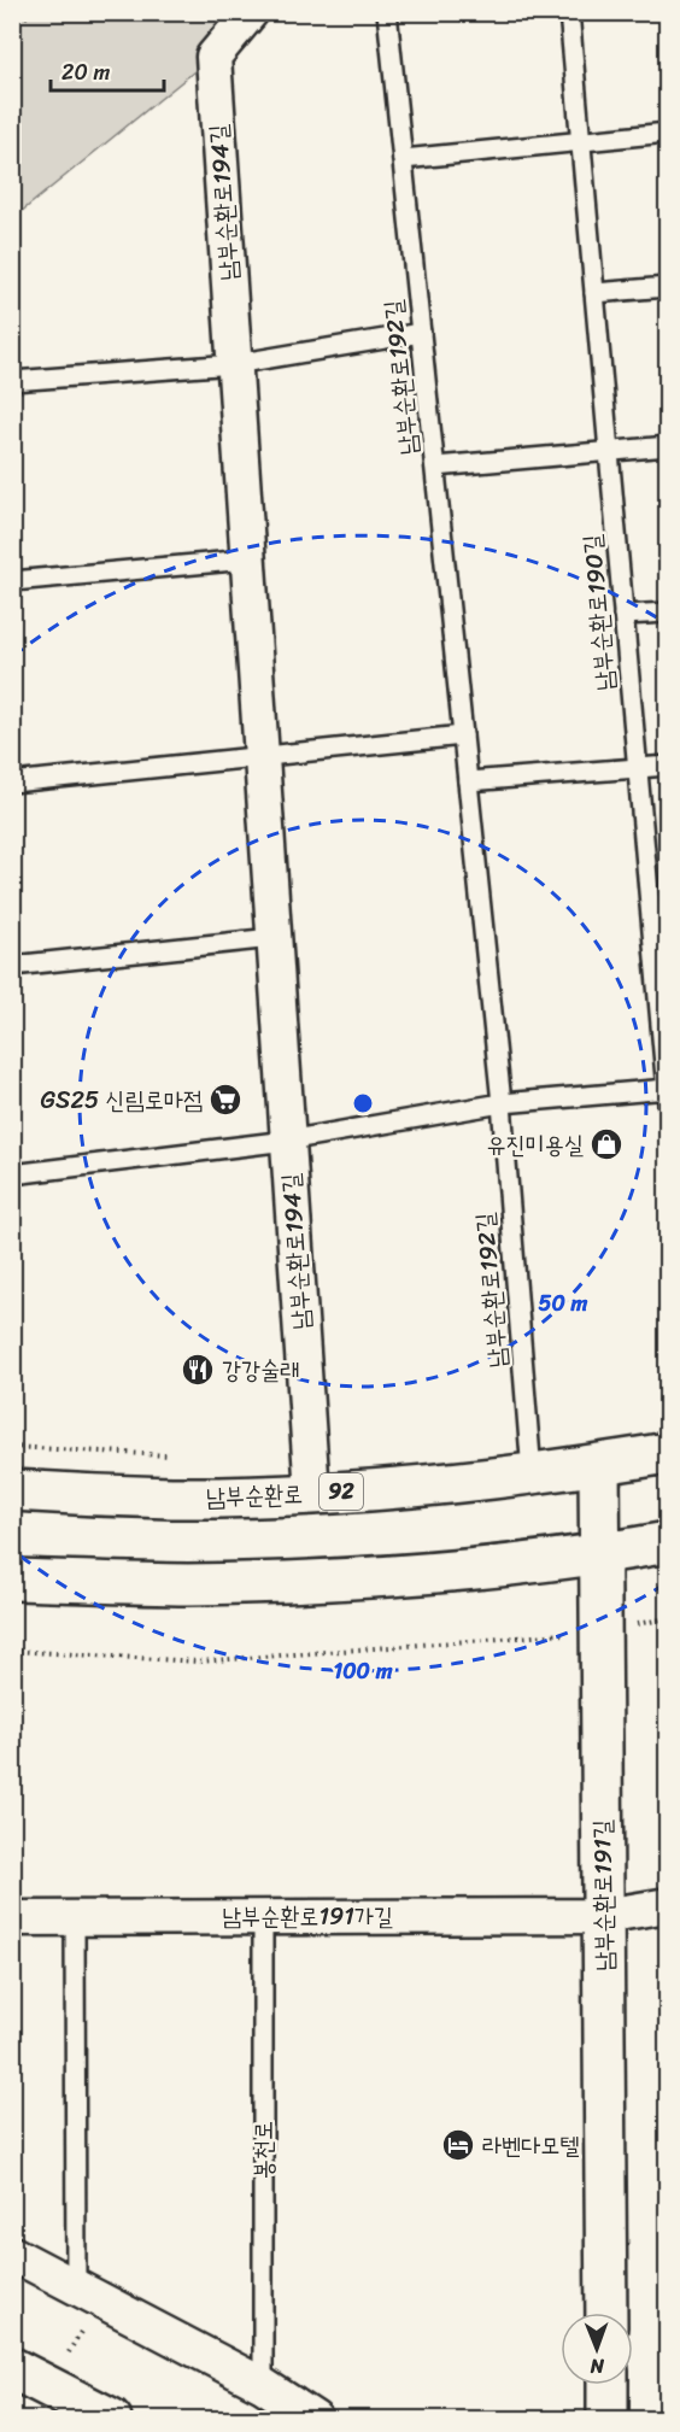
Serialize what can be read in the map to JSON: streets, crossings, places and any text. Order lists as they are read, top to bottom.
{
  "streets": {
    "main road": ["92", "남부순환로", "남부순환로191길"],
    "street": ["남부순환로194길", "남부순환로191가길"],
    "lane": ["남부순환로192길", "남부순환로190길", "봉천로"]
  },
  "crossings": [
    ["남부순환로194길", "남부순환로"],
    ["남부순환로192길", "남부순환로190길"],
    ["남부순환로192길", "남부순환로"],
    ["남부순환로", "남부순환로191길"],
    ["남부순환로191길", "남부순환로191가길"],
    ["남부순환로191가길", "봉천로"]
  ],
  "places": {
    "supermarket": ["GS25 신림로마점"],
    "shop": ["유진미용실"],
    "restaurant": ["강강술래"],
    "hotel": ["라벤다모텔"]
  },
  "scale_bar": "20 m",
  "north": "bottom",
  "rings": ["50 m", "100 m"]
}
